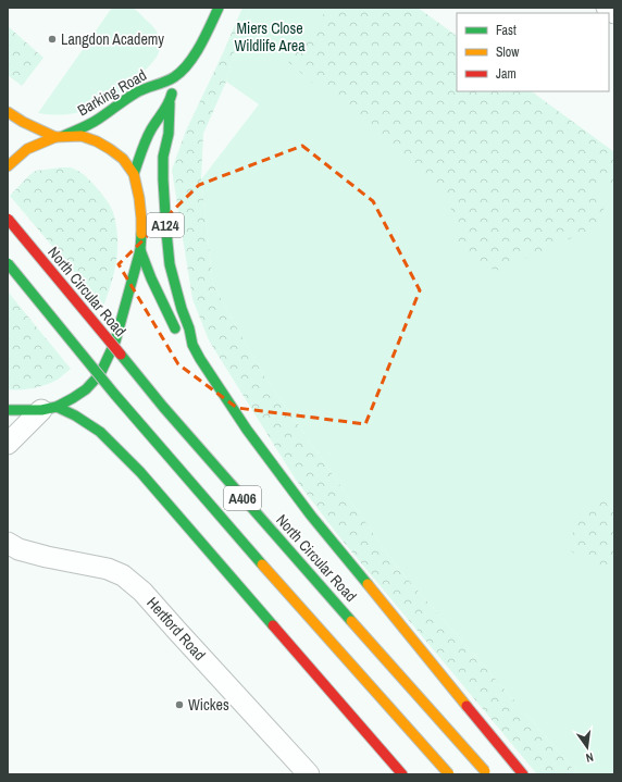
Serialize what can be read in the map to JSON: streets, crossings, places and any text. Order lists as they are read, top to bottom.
{
  "streets": {
    "main road": [
      "Barking Road",
      "A124",
      "North Circular Road",
      "A406"
    ],
    "street": ["Hertford Road"]
  },
  "crossings": [
    ["Barking Road", "A124"],
    ["A124", "A406"]
  ],
  "parks": ["Miers Close Wildlife Area"],
  "places": ["Langdon Academy", "Wickes"],
  "legend": ["Fast", "Slow", "Jam"],
  "north": "bottom"
}
